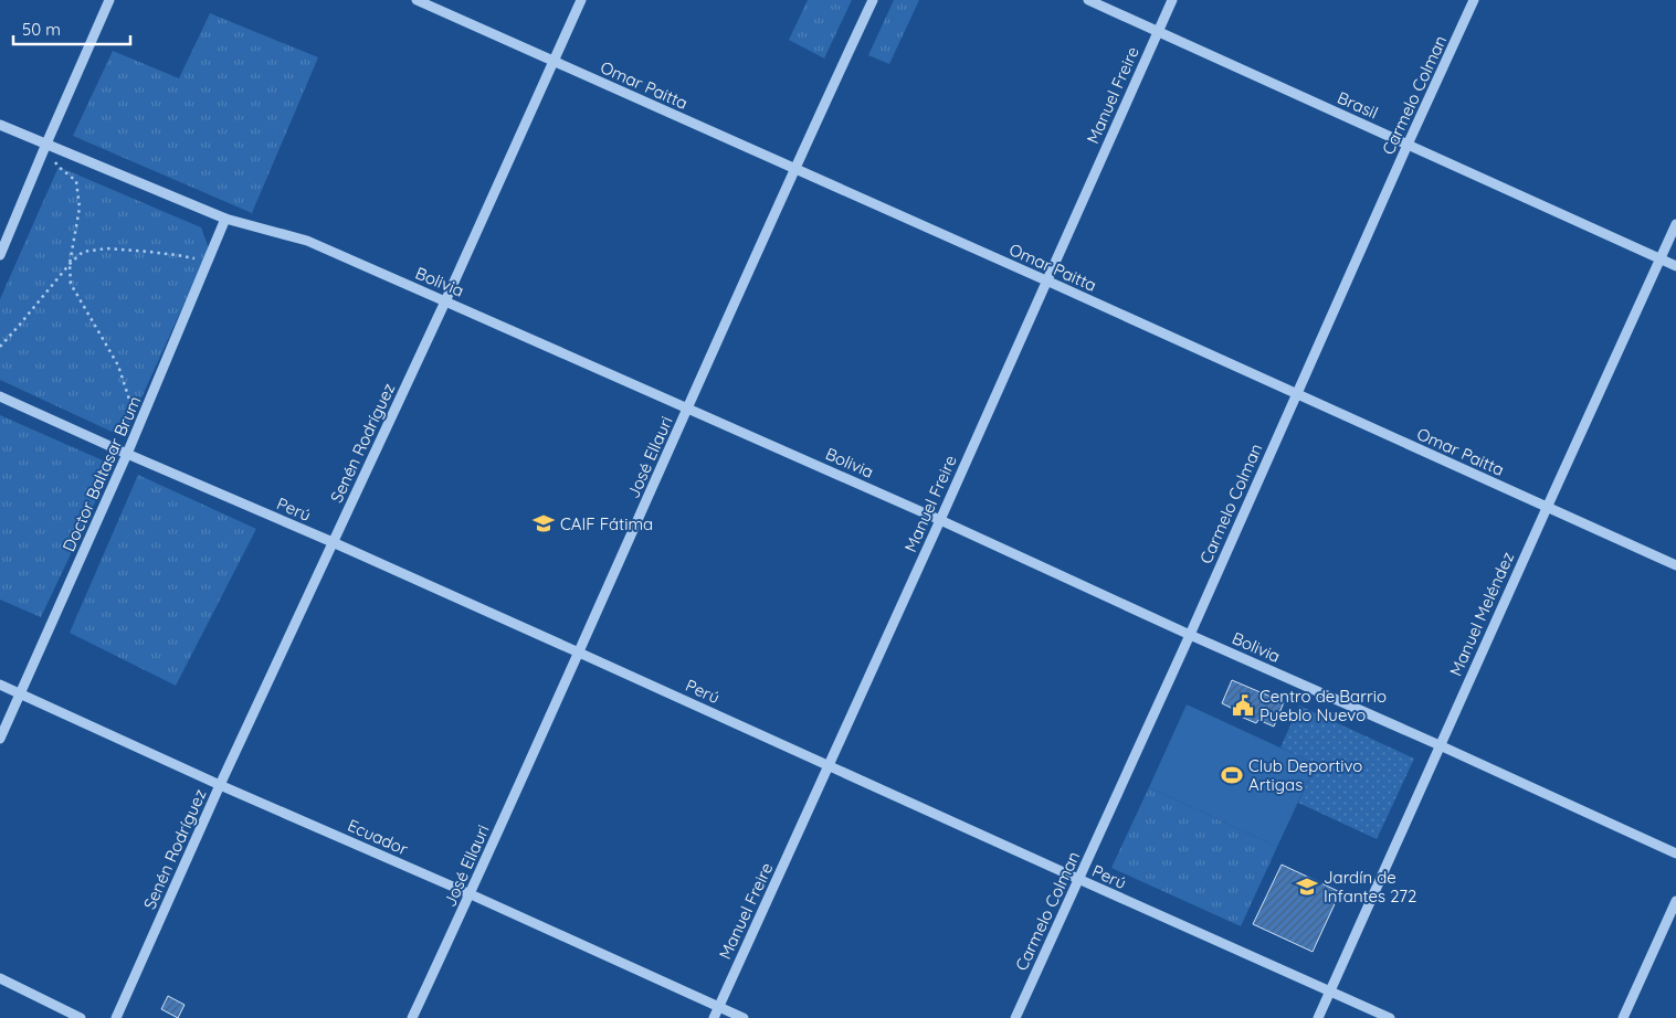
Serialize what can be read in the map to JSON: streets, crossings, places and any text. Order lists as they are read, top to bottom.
{
  "streets": {
    "street": [
      "Omar Paitta",
      "Manuel Freire",
      "Carmelo Colman",
      "Brasil",
      "Bolivia",
      "Senén Rodríguez",
      "José Ellauri",
      "Doctor Baltasar Brum",
      "Perú",
      "Manuel Meléndez",
      "Ecuador"
    ]
  },
  "crossings": [
    ["Omar Paitta", "Manuel Freire"],
    ["Omar Paitta", "Carmelo Colman"],
    ["Omar Paitta", "Senén Rodríguez"],
    ["Omar Paitta", "José Ellauri"],
    ["Omar Paitta", "Manuel Meléndez"],
    ["Manuel Freire", "Brasil"],
    ["Manuel Freire", "Bolivia"],
    ["Manuel Freire", "Perú"],
    ["Manuel Freire", "Ecuador"],
    ["Carmelo Colman", "Brasil"],
    ["Carmelo Colman", "Bolivia"],
    ["Carmelo Colman", "Perú"],
    ["Brasil", "Manuel Meléndez"],
    ["Bolivia", "Senén Rodríguez"],
    ["Bolivia", "José Ellauri"],
    ["Bolivia", "Doctor Baltasar Brum"],
    ["Bolivia", "Manuel Meléndez"],
    ["Senén Rodríguez", "Perú"],
    ["Senén Rodríguez", "Ecuador"],
    ["José Ellauri", "Perú"],
    ["José Ellauri", "Ecuador"],
    ["Doctor Baltasar Brum", "Perú"],
    ["Doctor Baltasar Brum", "Ecuador"],
    ["Perú", "Manuel Meléndez"]
  ],
  "places": {
    "school or university": ["CAIF Fátima", "Jardín de Infantes 272"],
    "public building": ["Centro de Barrio Pueblo Nuevo"],
    "sports": ["Club Deportivo Artigas"]
  },
  "scale_bar": "50 m"
}
